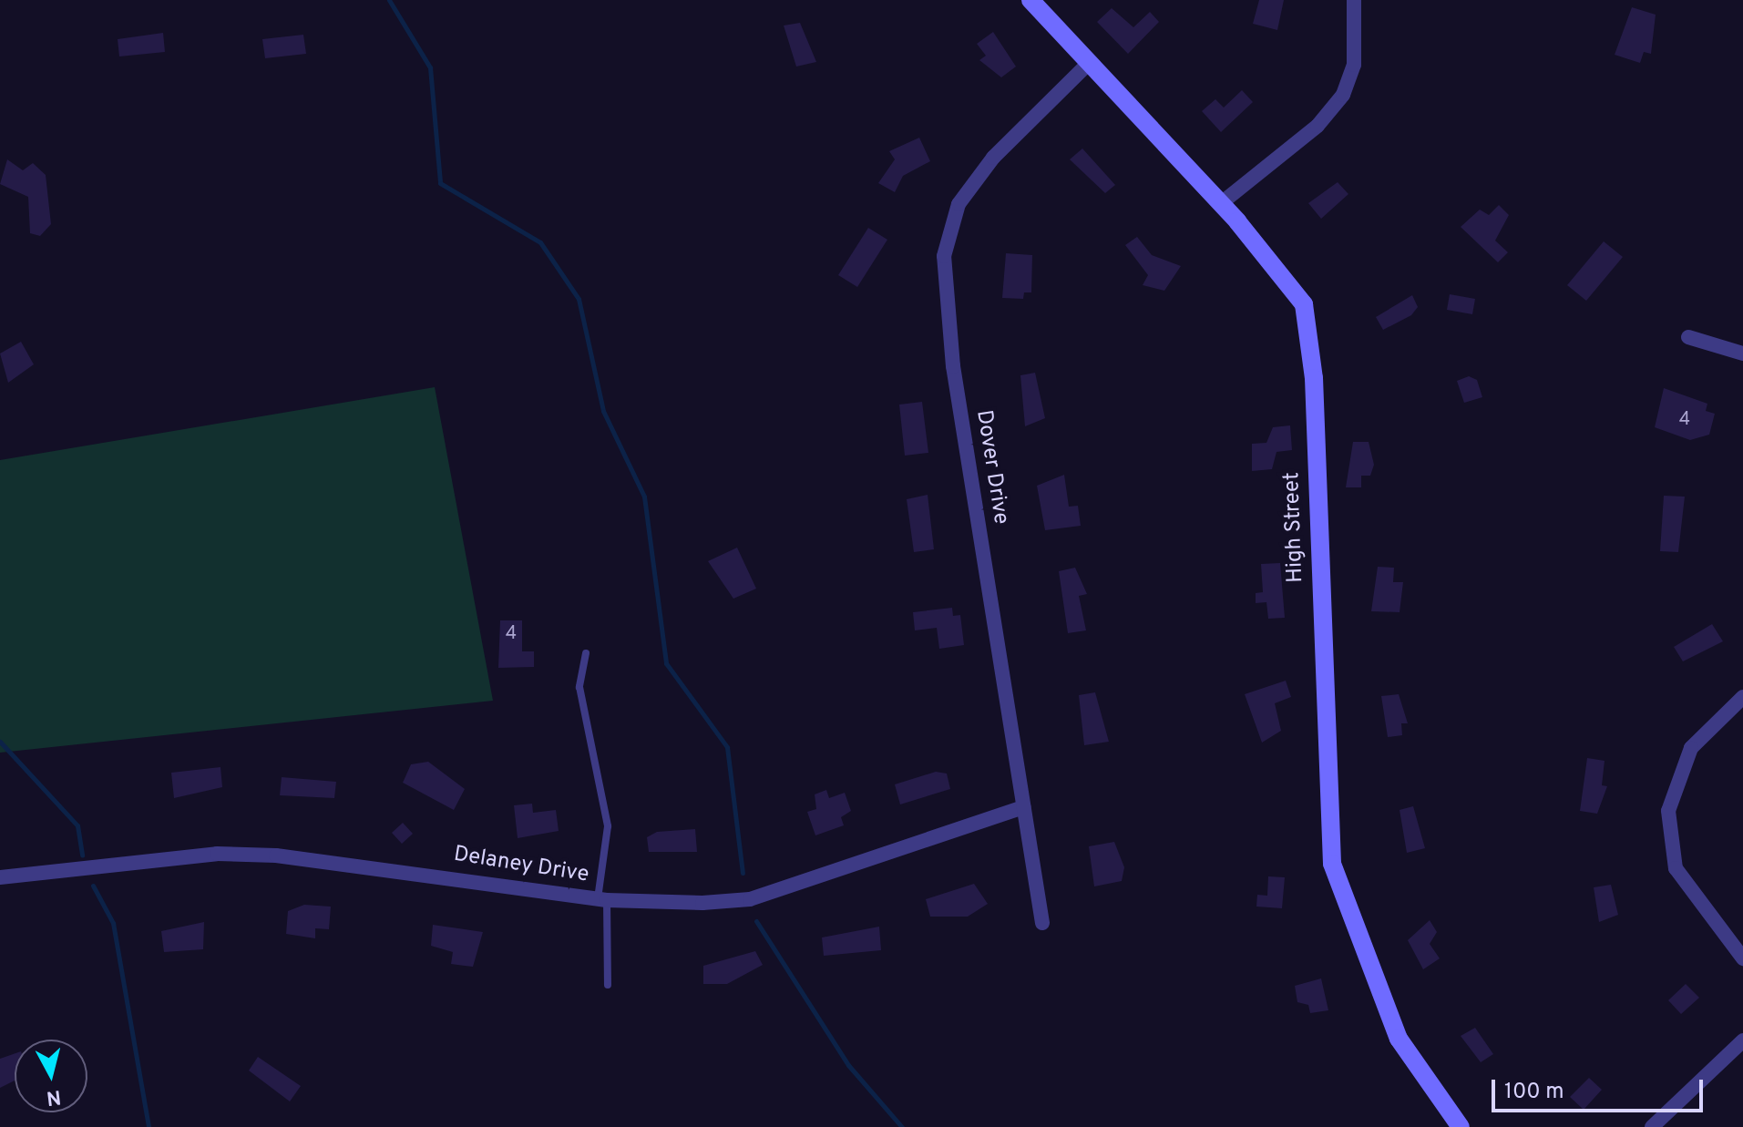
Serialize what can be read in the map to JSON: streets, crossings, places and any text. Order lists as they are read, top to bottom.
{
  "streets": {
    "street": ["Dover Drive", "High Street", "Delaney Drive"]
  },
  "crossings": [
    ["Dover Drive", "High Street"],
    ["Dover Drive", "Delaney Drive"]
  ],
  "house_numbers": ["4", "4"],
  "scale_bar": "100 m",
  "north": "bottom"
}
